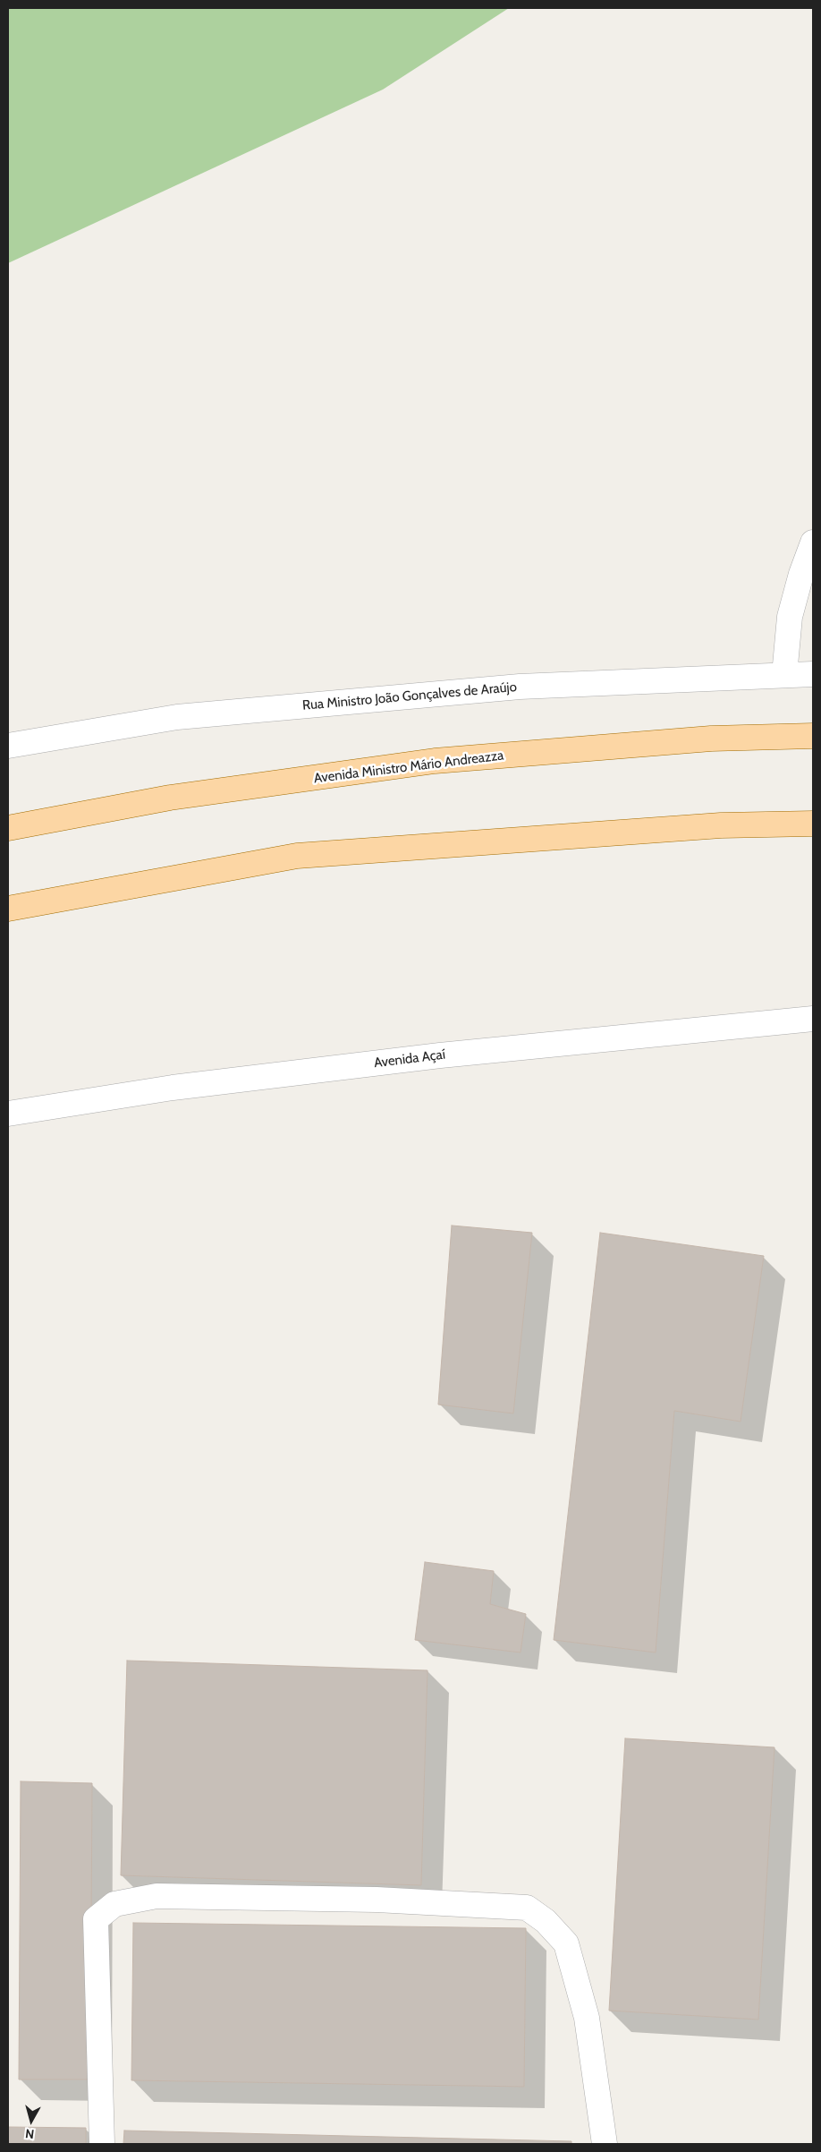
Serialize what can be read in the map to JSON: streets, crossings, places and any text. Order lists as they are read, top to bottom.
{
  "streets": {
    "main road": ["Avenida Ministro Mário Andreazza"],
    "street": ["Rua Ministro João Gonçalves de Araújo", "Avenida Açaí"]
  },
  "north": "bottom"
}
